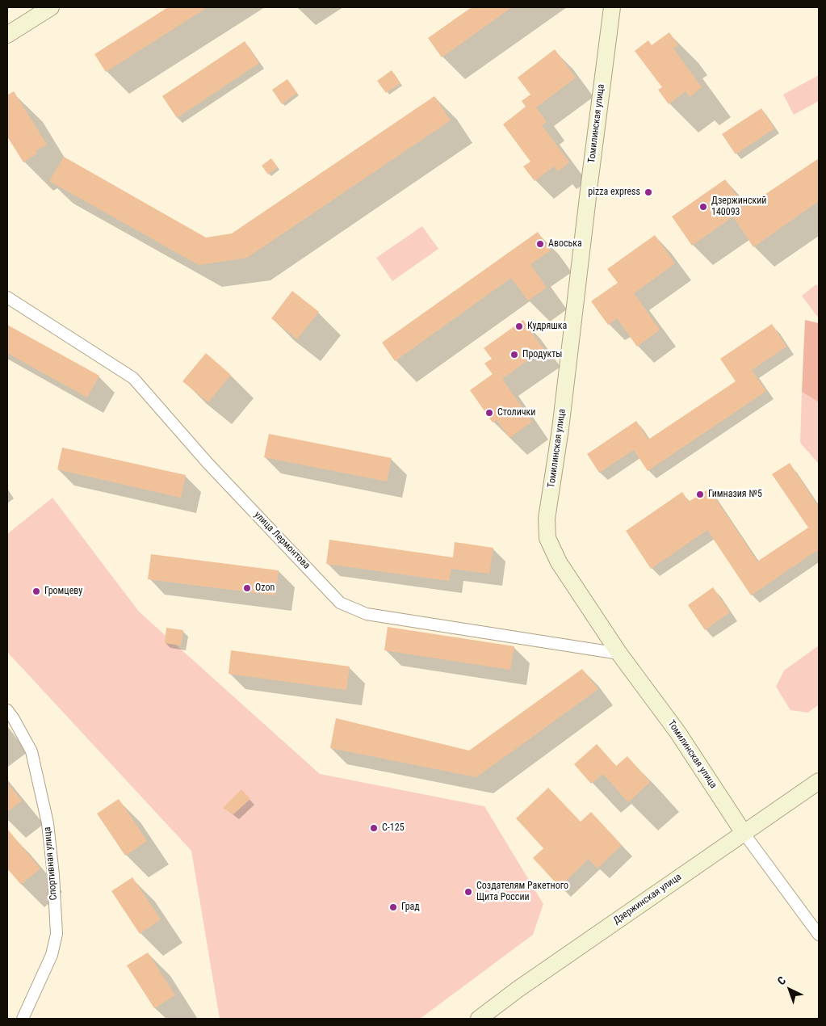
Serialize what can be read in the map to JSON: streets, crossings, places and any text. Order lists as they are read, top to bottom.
{
  "streets": {
    "street": [
      "Томилинская улица",
      "улица Лермонтова",
      "Спортивная улица",
      "Дзержинская улица"
    ]
  },
  "crossings": [
    ["Томилинская улица", "улица Лермонтова"],
    ["Томилинская улица", "Дзержинская улица"]
  ],
  "places": [
    "pizza express",
    "Дзержинский 140093",
    "Авоська",
    "Кудряшка",
    "Продукты",
    "Столички",
    "Гимназия №5",
    "Ozon",
    "Громцеву",
    "С-125",
    "Создателям Ракетного Щита России",
    "Град"
  ],
  "north": "top left"
}
